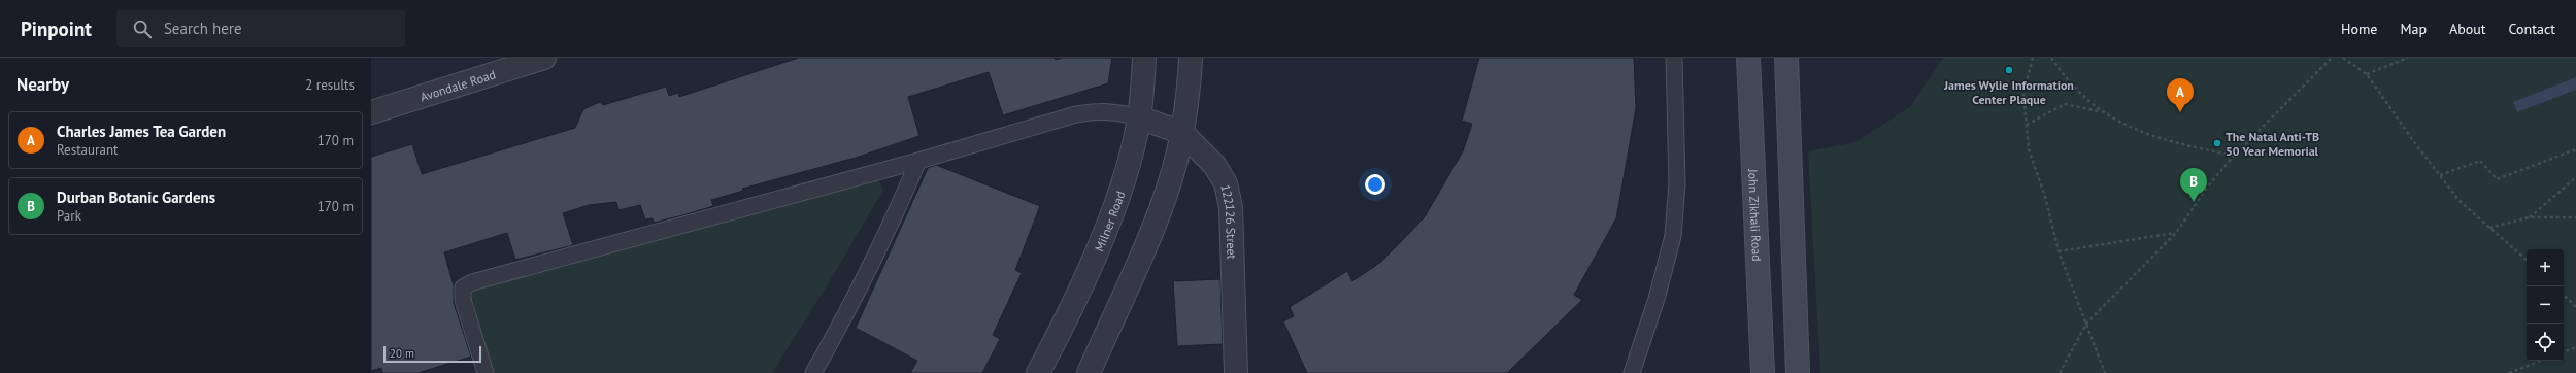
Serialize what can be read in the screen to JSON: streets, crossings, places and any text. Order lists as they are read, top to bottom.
{
  "streets": {
    "main road": ["John Zikhali Road"],
    "street": ["Avondale Road", "Milner Road", "122126 Street"]
  },
  "crossings": [
    ["Milner Road", "122126 Street"]
  ],
  "places": ["James Wylie Information Center Plaque", "The Natal Anti-TB 50 Year Memorial"],
  "scale_bar": "20 m",
  "page": {
    "header": "Pinpoint",
    "search": "Search here",
    "nav": [
      "Home",
      "Map",
      "About",
      "Contact"
    ],
    "heading": ["Nearby", "2 results"],
    "pins": ["A", "B"],
    "list": [
      {
        "mark": "A",
        "name": "Charles James Tea Garden",
        "note": "Restaurant",
        "value": "170 m"
      },
      {
        "mark": "B",
        "name": "Durban Botanic Gardens",
        "note": "Park",
        "value": "170 m"
      }
    ],
    "map_buttons": ["+", "−"],
    "scale": "20 m"
  }
}
